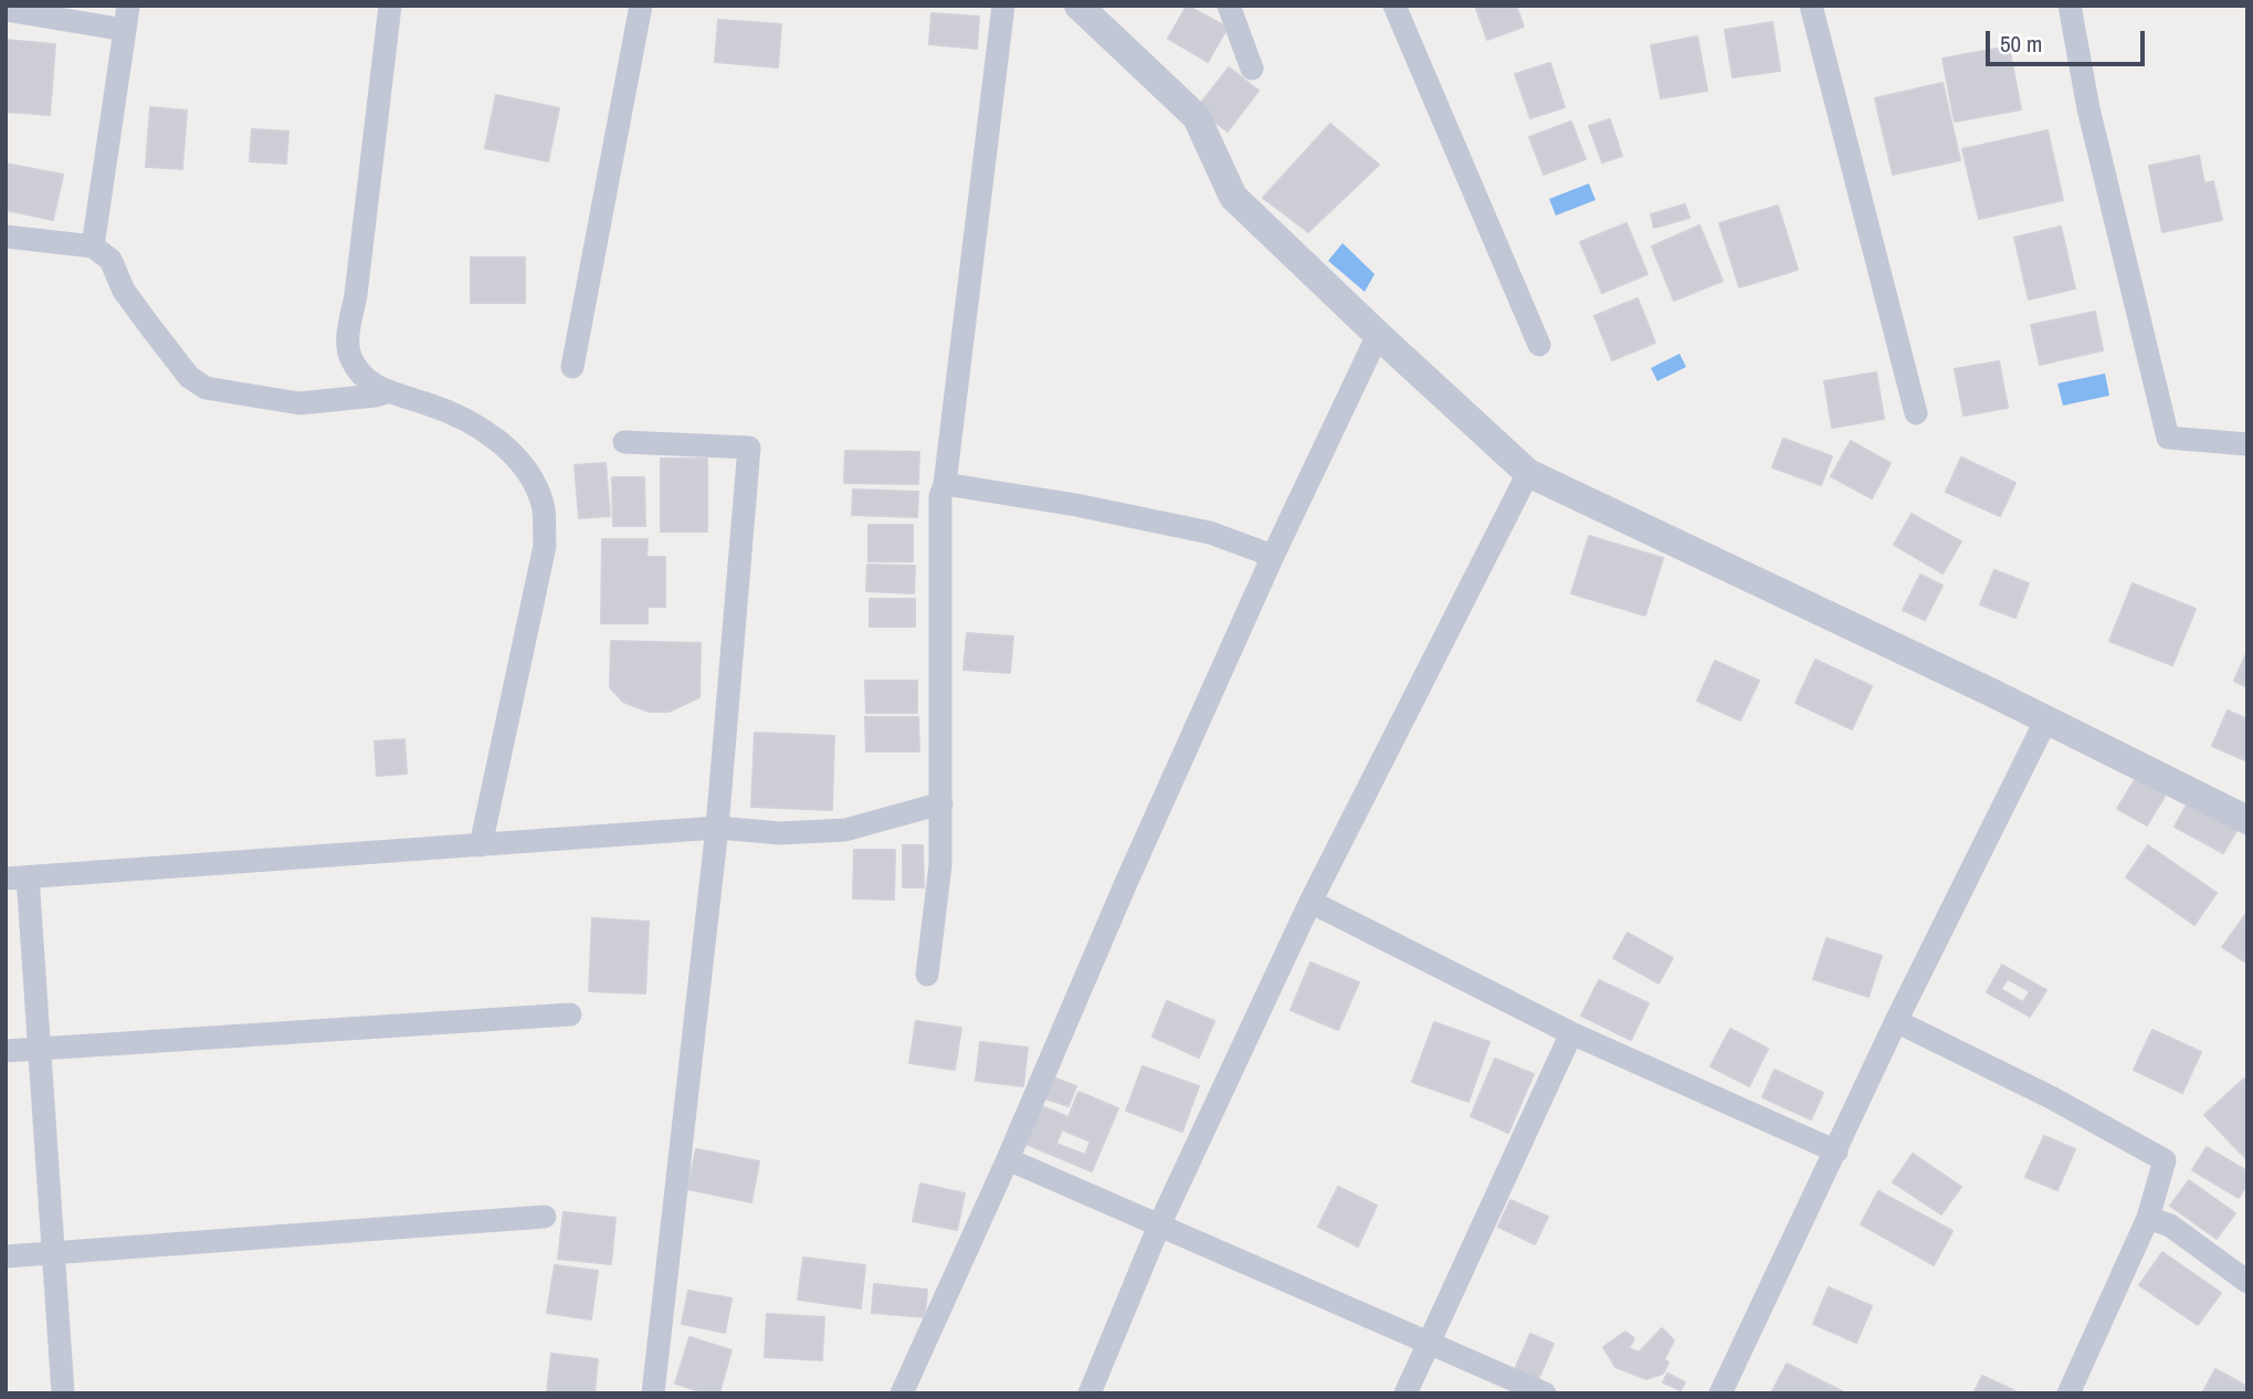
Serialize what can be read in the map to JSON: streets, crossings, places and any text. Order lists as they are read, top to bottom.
{
  "scale_bar": "50 m"
}
